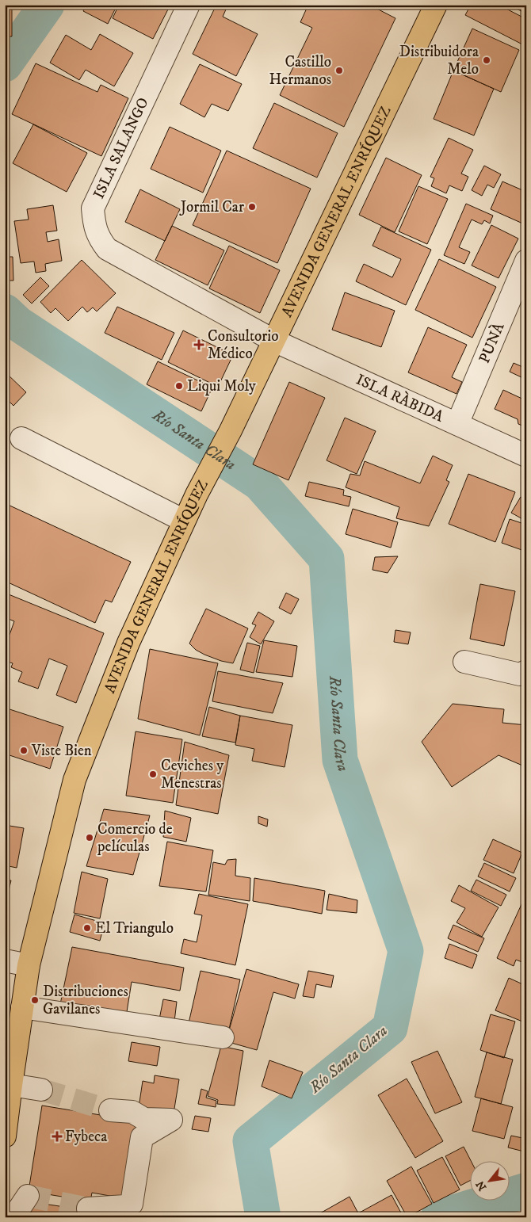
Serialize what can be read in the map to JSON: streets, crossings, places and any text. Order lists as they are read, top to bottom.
{
  "streets": {
    "main road": ["AVENIDA GENERAL ENRÍQUEZ"],
    "street": ["ISLA SALANGO", "PUNÀ", "ISLA RÀBIDA"]
  },
  "crossings": [
    ["ISLA SALANGO", "AVENIDA GENERAL ENRÍQUEZ"],
    ["ISLA SALANGO", "ISLA RÀBIDA"],
    ["AVENIDA GENERAL ENRÍQUEZ", "ISLA RÀBIDA"],
    ["PUNÀ", "ISLA RÀBIDA"]
  ],
  "water": ["Río Santa Clara"],
  "places": {
    "other": [
      "Distribuidora Melo",
      "Castillo Hermanos",
      "Jormil Car",
      "Liqui Moly",
      "Viste Bien",
      "Ceviches y Menestras",
      "Comercio de películas",
      "El Triangulo",
      "Distribuciones Gavilanes"
    ],
    "health": ["Consultorio Médico", "Fybeca"]
  },
  "north": "bottom left"
}
